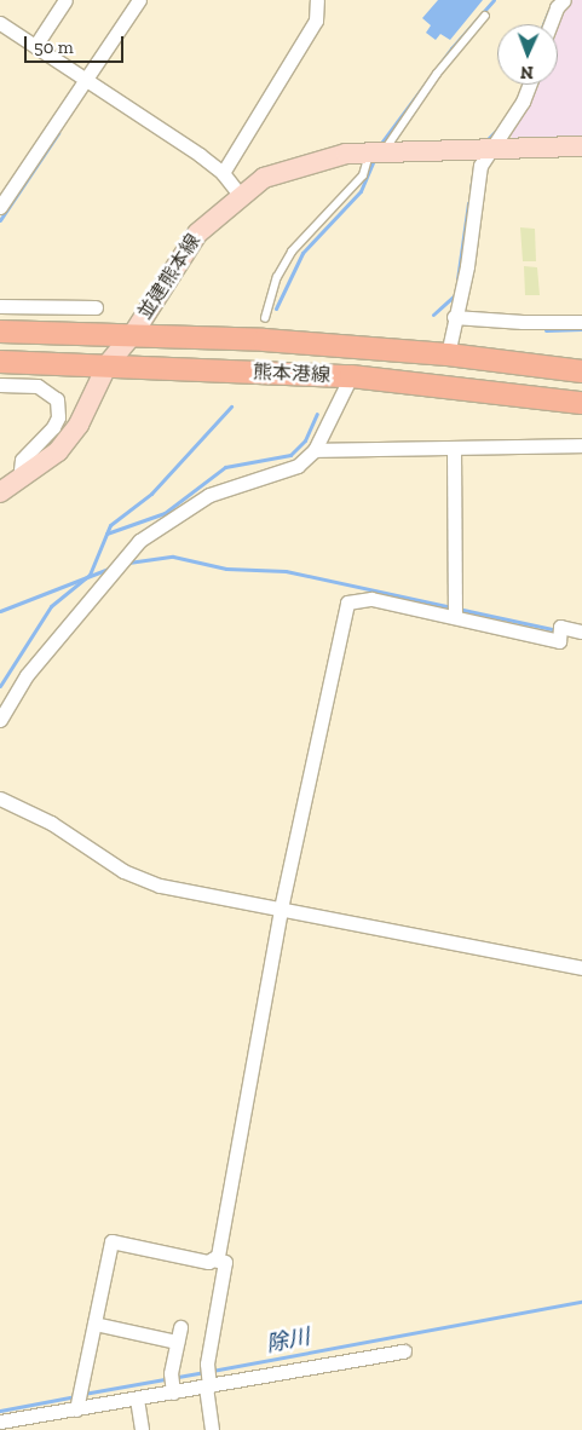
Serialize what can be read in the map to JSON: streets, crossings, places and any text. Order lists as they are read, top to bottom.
{
  "streets": {
    "main road": ["並建熊本線", "熊本港線"]
  },
  "crossings": [
    ["並建熊本線", "熊本港線"]
  ],
  "water": ["除川"],
  "scale_bar": "50 m",
  "north": "bottom"
}
